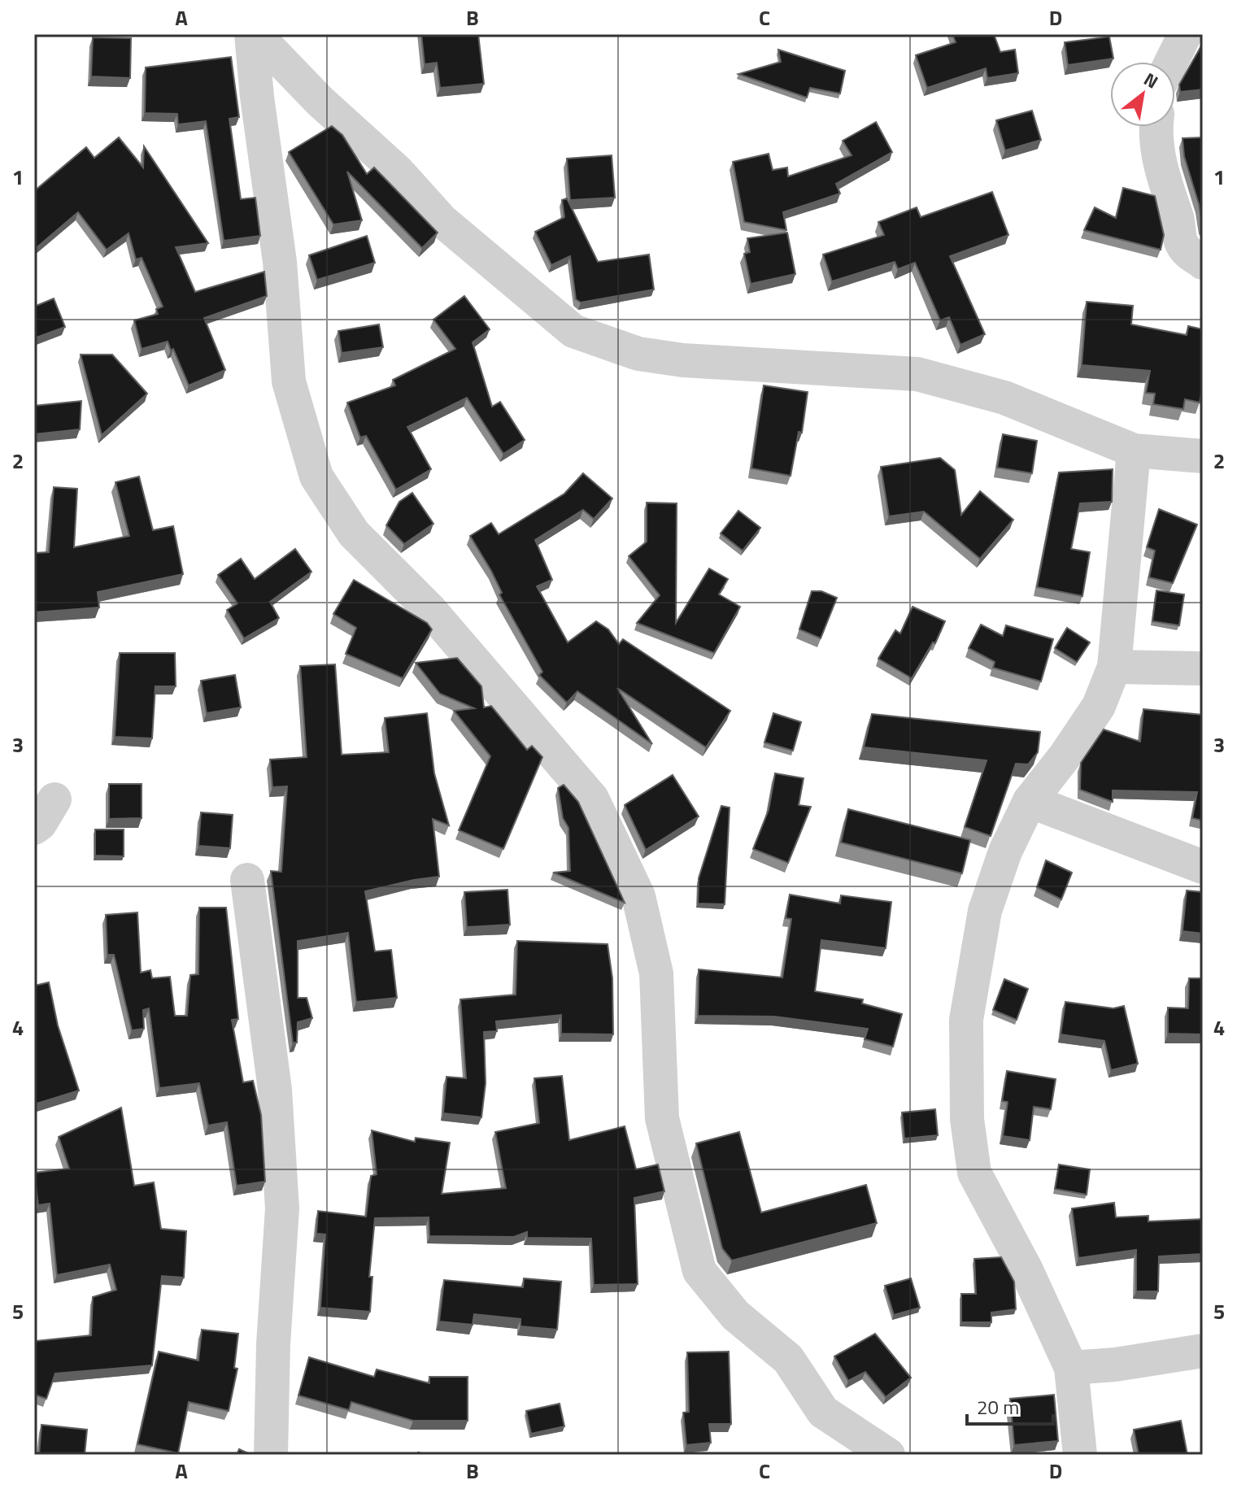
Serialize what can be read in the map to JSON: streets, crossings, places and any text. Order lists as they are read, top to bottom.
{
  "scale_bar": "20 m",
  "north": "top right",
  "grid": {
    "columns": [
      "A",
      "B",
      "C",
      "D"
    ],
    "rows": [
      "1",
      "2",
      "3",
      "4",
      "5"
    ]
  }
}
